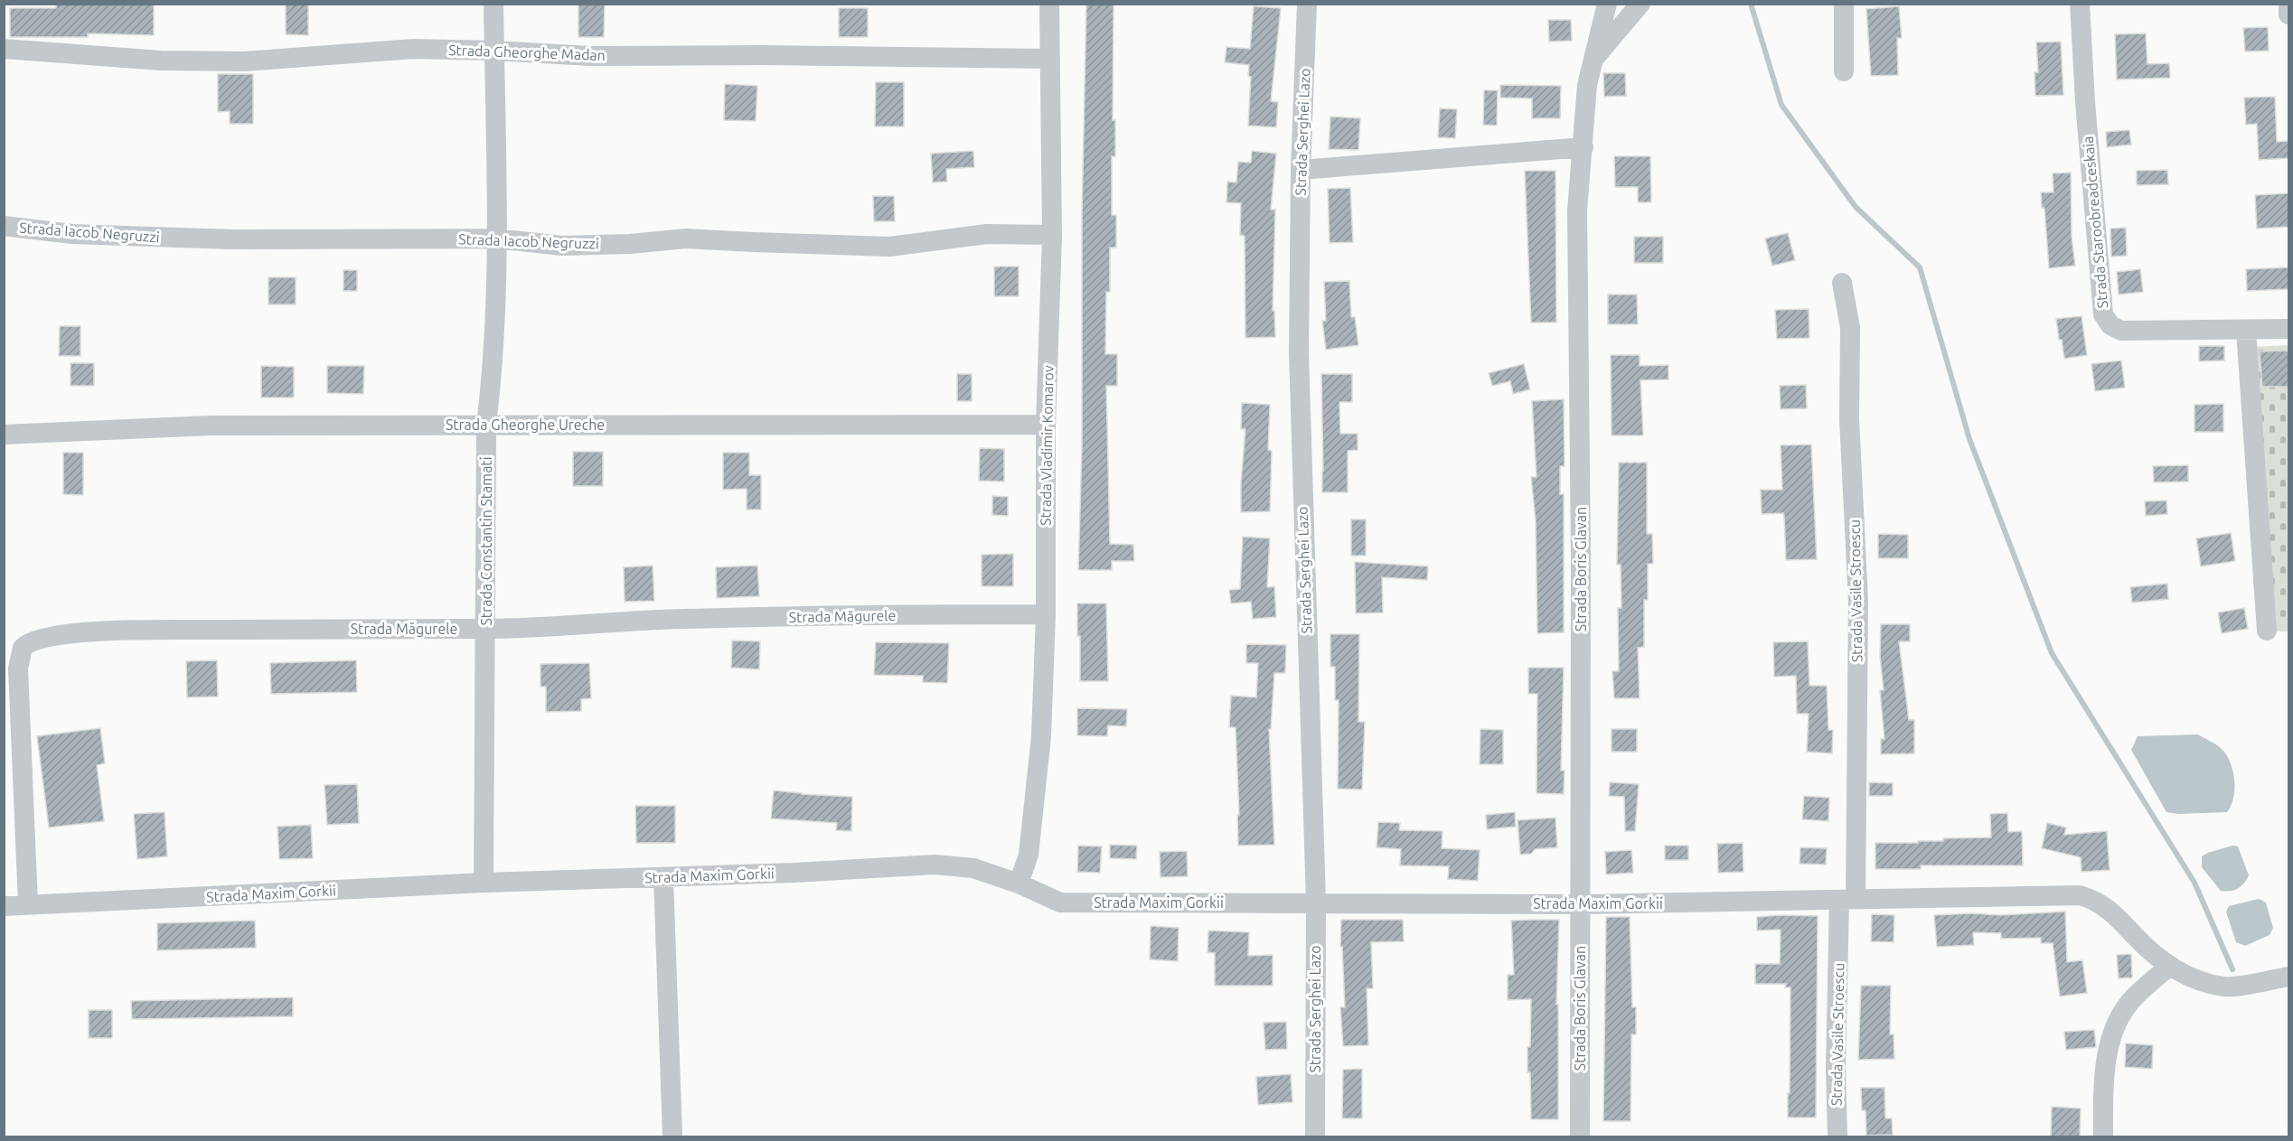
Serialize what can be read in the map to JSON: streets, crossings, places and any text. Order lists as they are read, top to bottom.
{
  "streets": {
    "street": [
      "Strada Gheorghe Madan",
      "Strada Serghei Lazo",
      "Strada Staroobreadceskaia",
      "Strada Iacob Negruzzi",
      "Strada Gheorghe Ureche",
      "Strada Vladimir Komarov",
      "Strada Constantin Stamati",
      "Strada Boris Glavan",
      "Strada Vasile Stroescu",
      "Strada Măgurele",
      "Strada Maxim Gorkii"
    ]
  },
  "crossings": [
    ["Strada Gheorghe Madan", "Strada Vladimir Komarov"],
    ["Strada Gheorghe Madan", "Strada Constantin Stamati"],
    ["Strada Serghei Lazo", "Strada Maxim Gorkii"],
    ["Strada Iacob Negruzzi", "Strada Vladimir Komarov"],
    ["Strada Iacob Negruzzi", "Strada Constantin Stamati"],
    ["Strada Gheorghe Ureche", "Strada Vladimir Komarov"],
    ["Strada Gheorghe Ureche", "Strada Constantin Stamati"],
    ["Strada Vladimir Komarov", "Strada Măgurele"],
    ["Strada Vladimir Komarov", "Strada Maxim Gorkii"],
    ["Strada Constantin Stamati", "Strada Măgurele"],
    ["Strada Constantin Stamati", "Strada Maxim Gorkii"],
    ["Strada Boris Glavan", "Strada Maxim Gorkii"],
    ["Strada Vasile Stroescu", "Strada Maxim Gorkii"],
    ["Strada Măgurele", "Strada Maxim Gorkii"]
  ]
}
